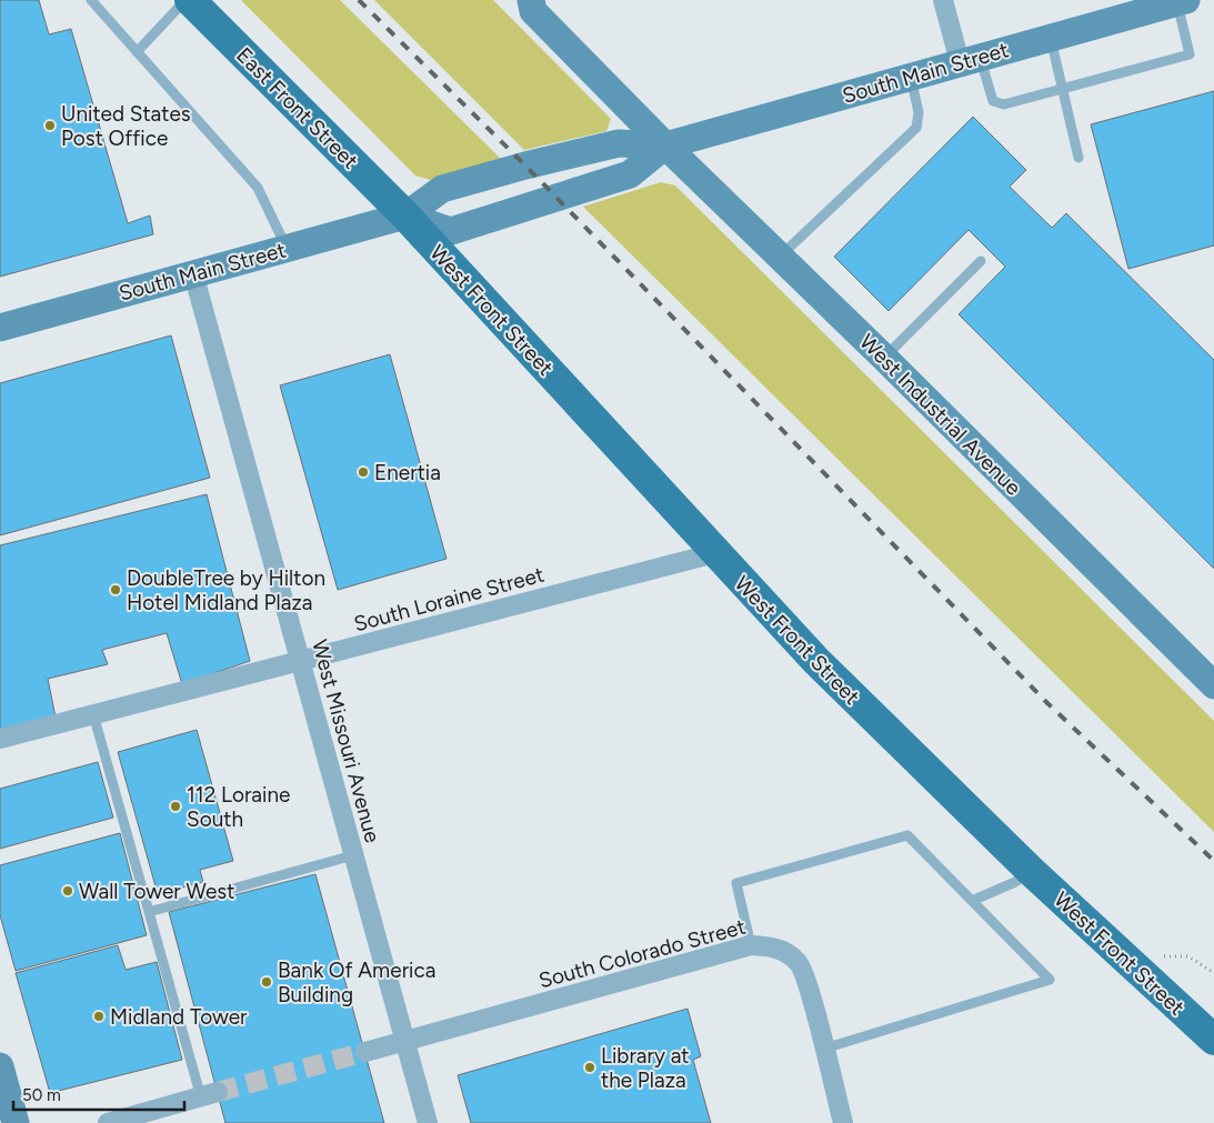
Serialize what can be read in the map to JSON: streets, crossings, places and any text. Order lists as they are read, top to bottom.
{
  "streets": {
    "main road": ["East Front Street", "West Front Street"],
    "street": [
      "South Main Street",
      "West Industrial Avenue",
      "South Loraine Street",
      "West Missouri Avenue",
      "South Colorado Street"
    ]
  },
  "crossings": [
    ["South Main Street", "East Front Street"],
    ["South Main Street", "West Front Street"],
    ["South Main Street", "West Industrial Avenue"],
    ["South Main Street", "West Missouri Avenue"],
    ["East Front Street", "West Front Street"],
    ["West Front Street", "South Loraine Street"],
    ["South Loraine Street", "West Missouri Avenue"],
    ["West Missouri Avenue", "South Colorado Street"]
  ],
  "places": [
    "United States Post Office",
    "Enertia",
    "DoubleTree by Hilton Hotel Midland Plaza",
    "112 Loraine South",
    "Wall Tower West",
    "Bank Of America Building",
    "Midland Tower",
    "Library at the Plaza"
  ],
  "scale_bar": "50 m"
}
